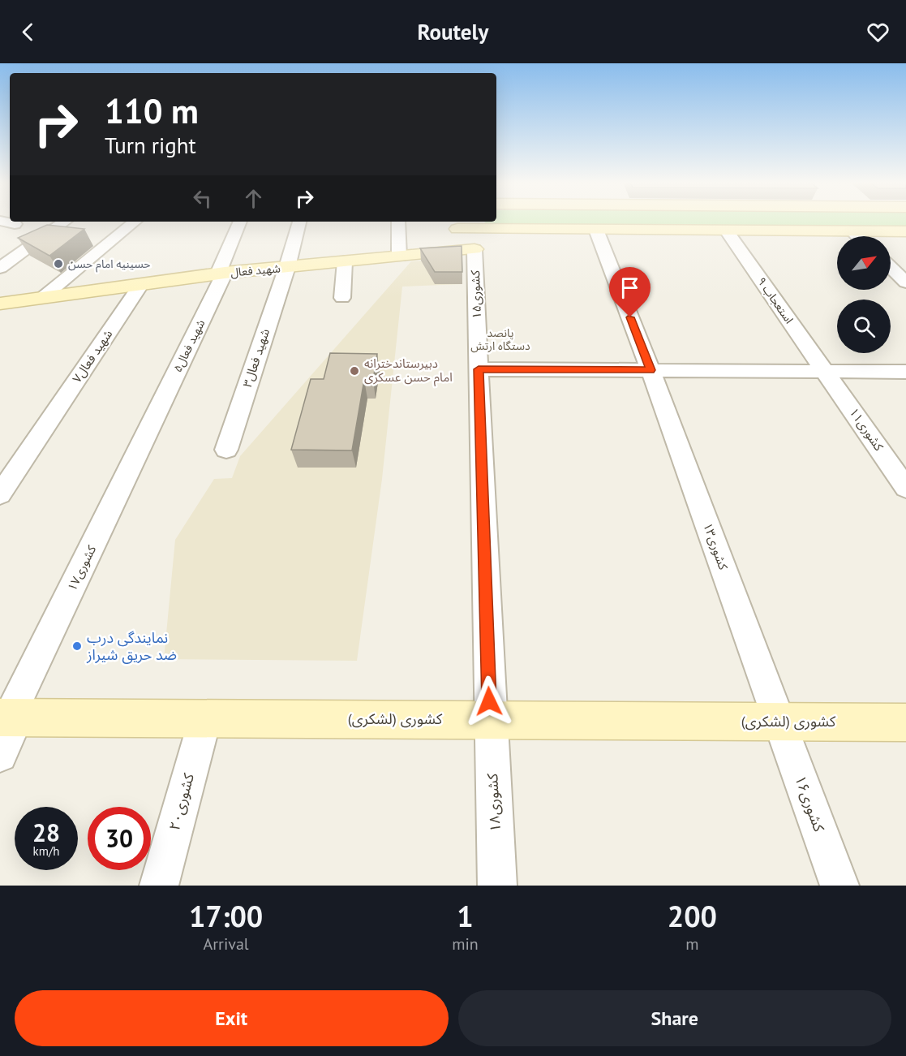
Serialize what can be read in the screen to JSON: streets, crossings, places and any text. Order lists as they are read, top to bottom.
{
  "streets": {
    "street": [
      "شهید فعال",
      "کشوری۱۵",
      "استعجاب ۹",
      "شهید فعال۵",
      "شهید فعال۷",
      "شهید فعال۳",
      "۱۱کشوری",
      "۱۳کشوری",
      "۱۷کشوری",
      "کشوری (لشکری)",
      "کشوری۲۰",
      "کشوری۱۸",
      "کشوری۱۶"
    ]
  },
  "crossings": [
    ["شهید فعال", "کشوری۱۵"],
    ["شهید فعال", "استعجاب ۹"],
    ["شهید فعال", "شهید فعال۵"],
    ["شهید فعال", "شهید فعال۷"],
    ["شهید فعال", "شهید فعال۳"],
    ["شهید فعال", "۱۳کشوری"],
    ["کشوری۱۵", "کشوری (لشکری)"],
    ["کشوری۱۵", "کشوری۱۸"],
    ["استعجاب ۹", "۱۱کشوری"],
    ["شهید فعال۵", "۱۷کشوری"],
    ["۱۳کشوری", "کشوری (لشکری)"],
    ["۱۳کشوری", "کشوری۱۶"],
    ["۱۷کشوری", "کشوری (لشکری)"],
    ["کشوری (لشکری)", "کشوری۲۰"],
    ["کشوری (لشکری)", "کشوری۱۸"],
    ["کشوری (لشکری)", "کشوری۱۶"]
  ],
  "districts": ["پانصد دستگاه ارتش"],
  "places": ["حسینیه امام حسن", "دبیرستاندخترانه امام حسن عسکری", "نمایندگی درب ضد حریق شیراز"],
  "north": "top right",
  "page": {
    "header": "Routely",
    "turn": ["110 m", "Turn right"],
    "speed": "28 km/h",
    "limit": "30",
    "eta": [
      "17:00",
      "Arrival",
      "1",
      "min",
      "200",
      "m"
    ],
    "buttons": ["Exit", "Share"]
  }
}
